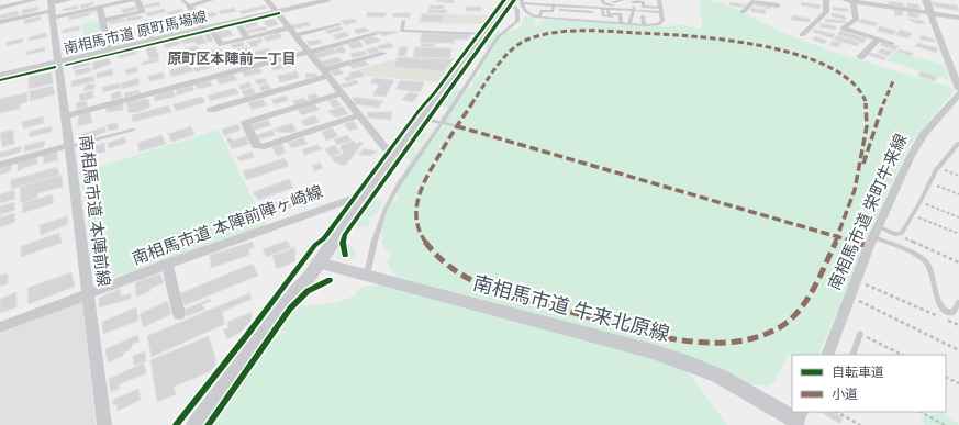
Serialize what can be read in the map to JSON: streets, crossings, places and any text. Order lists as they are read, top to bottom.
{
  "streets": {
    "street": [
      "南相馬市道 原町馬場線",
      "南相馬市道 本陣前線",
      "南相馬市道 栄町牛来線",
      "南相馬市道 本陣前陣ヶ崎線",
      "南相馬市道 牛来北原線"
    ]
  },
  "crossings": [
    ["南相馬市道 原町馬場線", "南相馬市道 本陣前線"],
    ["南相馬市道 本陣前線", "南相馬市道 本陣前陣ヶ崎線"]
  ],
  "districts": ["原町区本陣前一丁目"],
  "legend": ["自転車道", "小道"]
}
